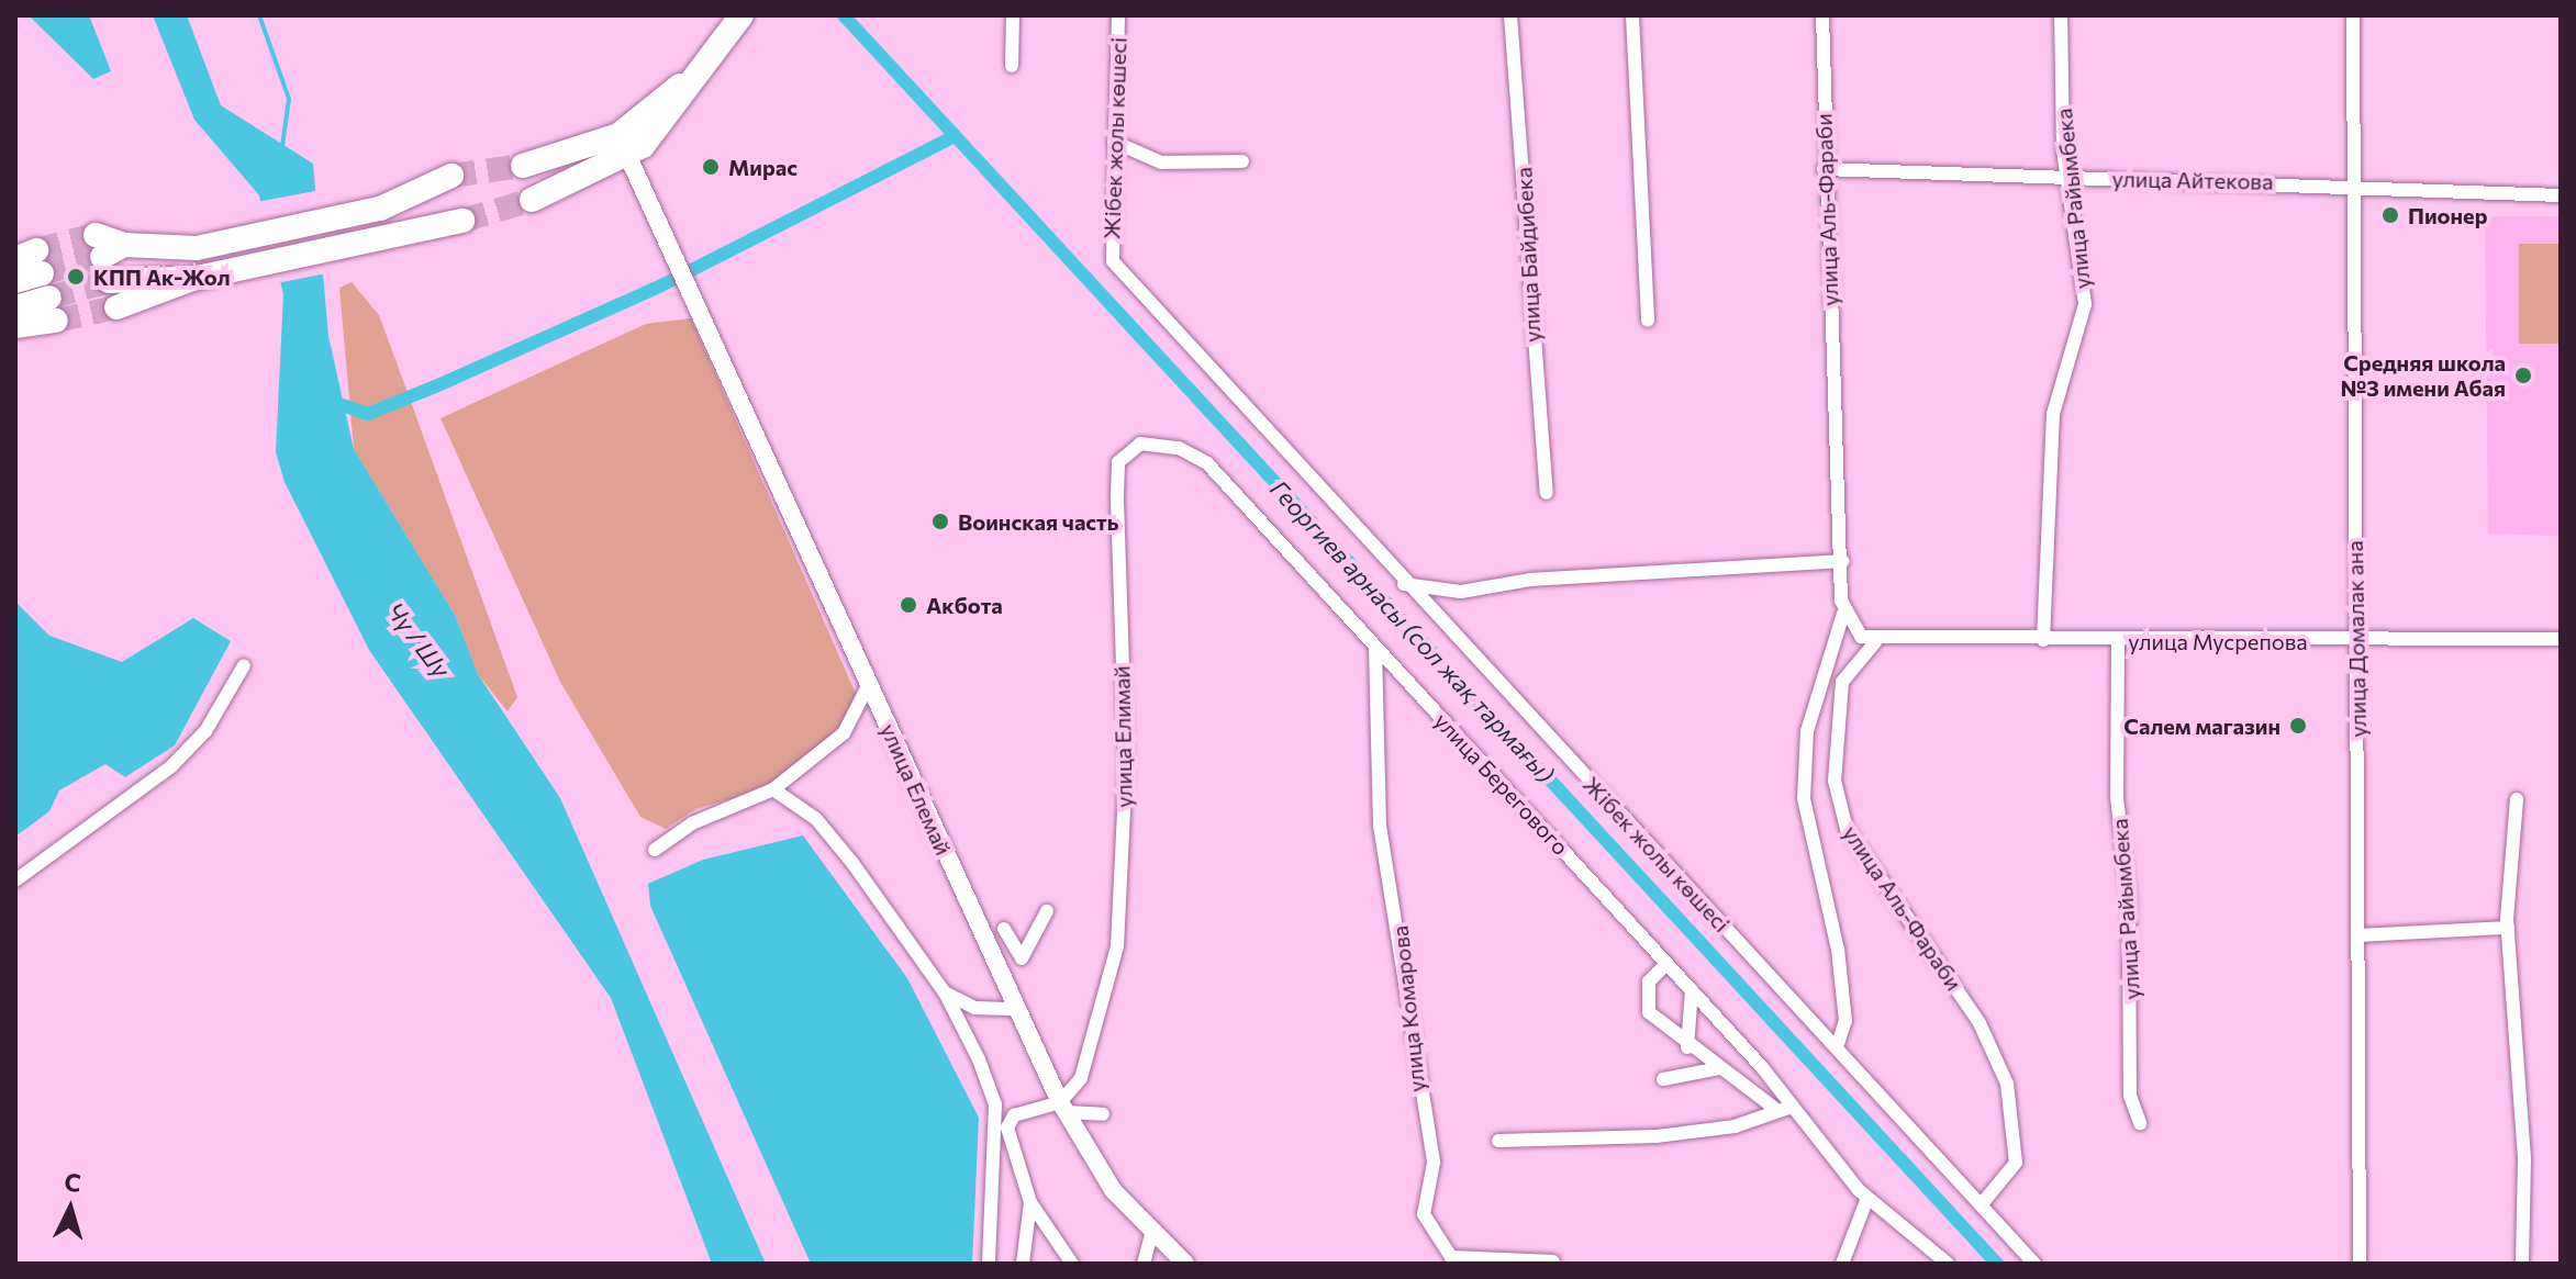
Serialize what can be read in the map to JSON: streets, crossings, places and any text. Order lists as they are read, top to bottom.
{
  "streets": {
    "street": [
      "Жібек жолы көшесі",
      "улица Айтекова",
      "улица Райымбека",
      "улица Аль-Фараби",
      "улица Байдибека",
      "улица Домалак ана",
      "улица Мусрепова",
      "улица Елимай",
      "улица Берегового",
      "улица Елемай",
      "улица Комарова"
    ]
  },
  "crossings": [
    ["Жібек жолы көшесі", "улица Аль-Фараби"],
    ["улица Айтекова", "улица Райымбека"],
    ["улица Айтекова", "улица Аль-Фараби"],
    ["улица Айтекова", "улица Домалак ана"],
    ["улица Райымбека", "улица Мусрепова"],
    ["улица Аль-Фараби", "улица Мусрепова"],
    ["улица Домалак ана", "улица Мусрепова"],
    ["улица Елимай", "улица Берегового"],
    ["улица Елимай", "улица Елемай"],
    ["улица Берегового", "улица Комарова"]
  ],
  "water": ["Георгиев арнасы (сол жақ тармағы)", "Чү / Шу"],
  "places": [
    "Мирас",
    "Пионер",
    "КПП Ак-Жол",
    "Средняя школа №3 имени Абая",
    "Воинская часть",
    "Акбота",
    "Салем магазин"
  ],
  "north": "top"
}
